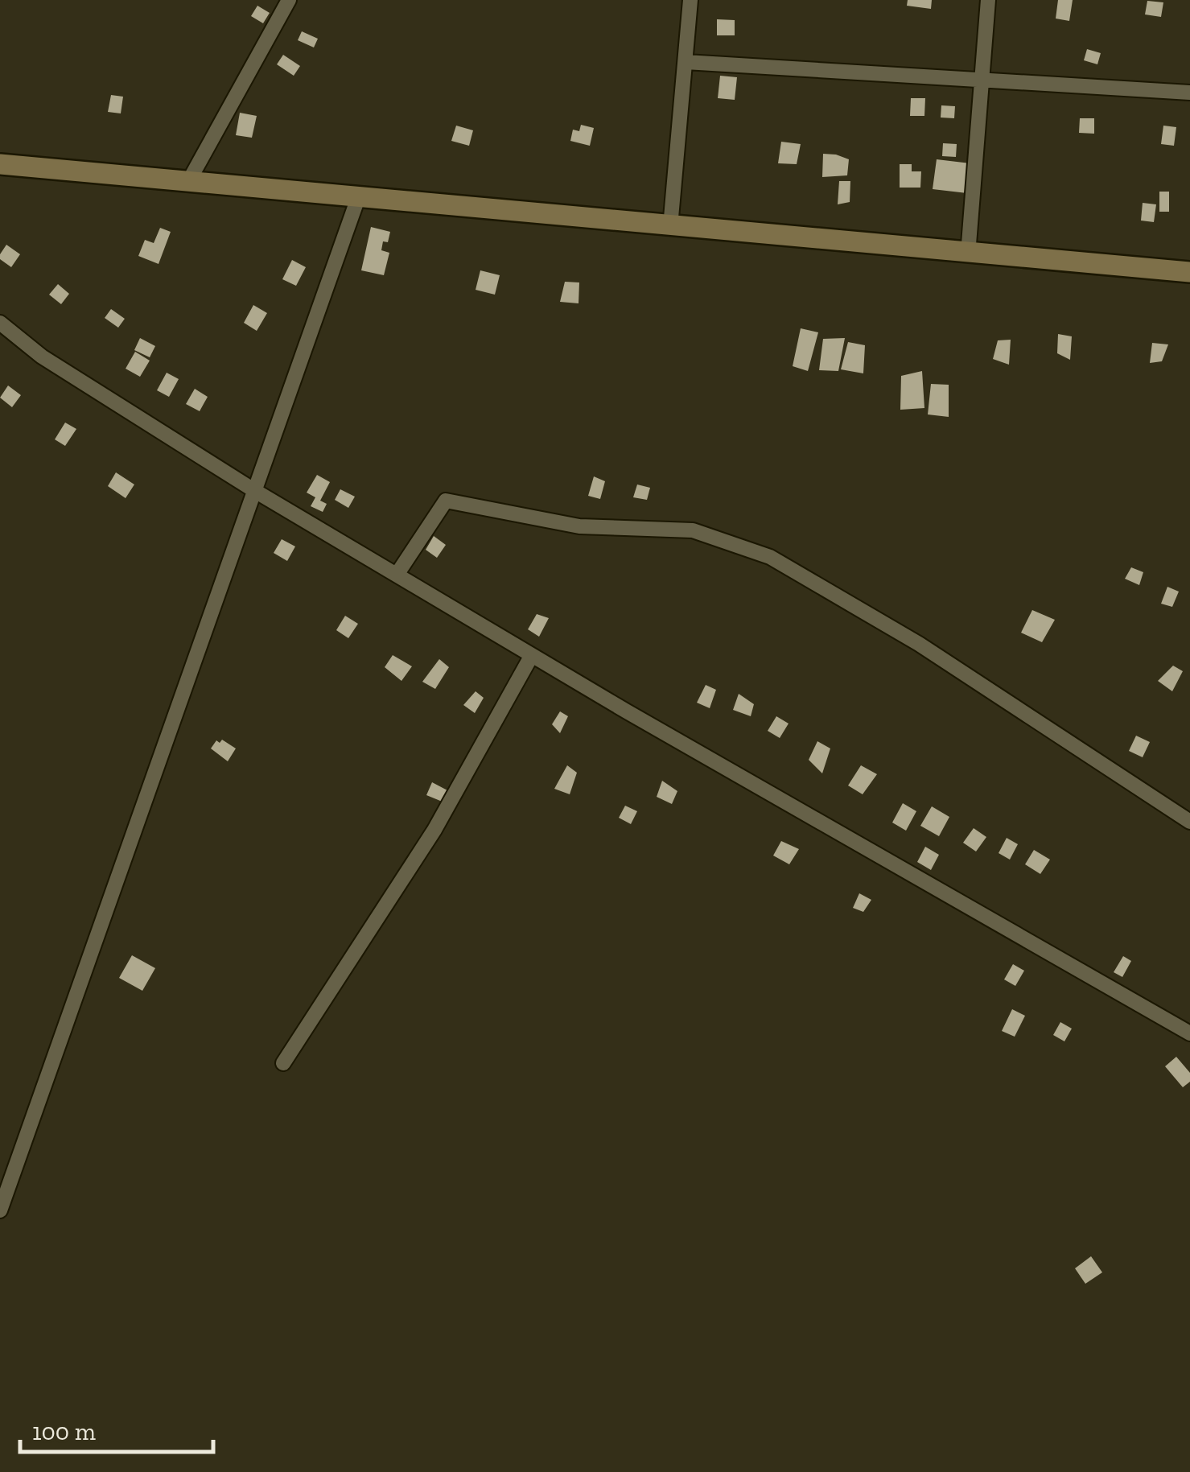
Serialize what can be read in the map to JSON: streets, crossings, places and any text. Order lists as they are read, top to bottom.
{
  "scale_bar": "100 m"
}
